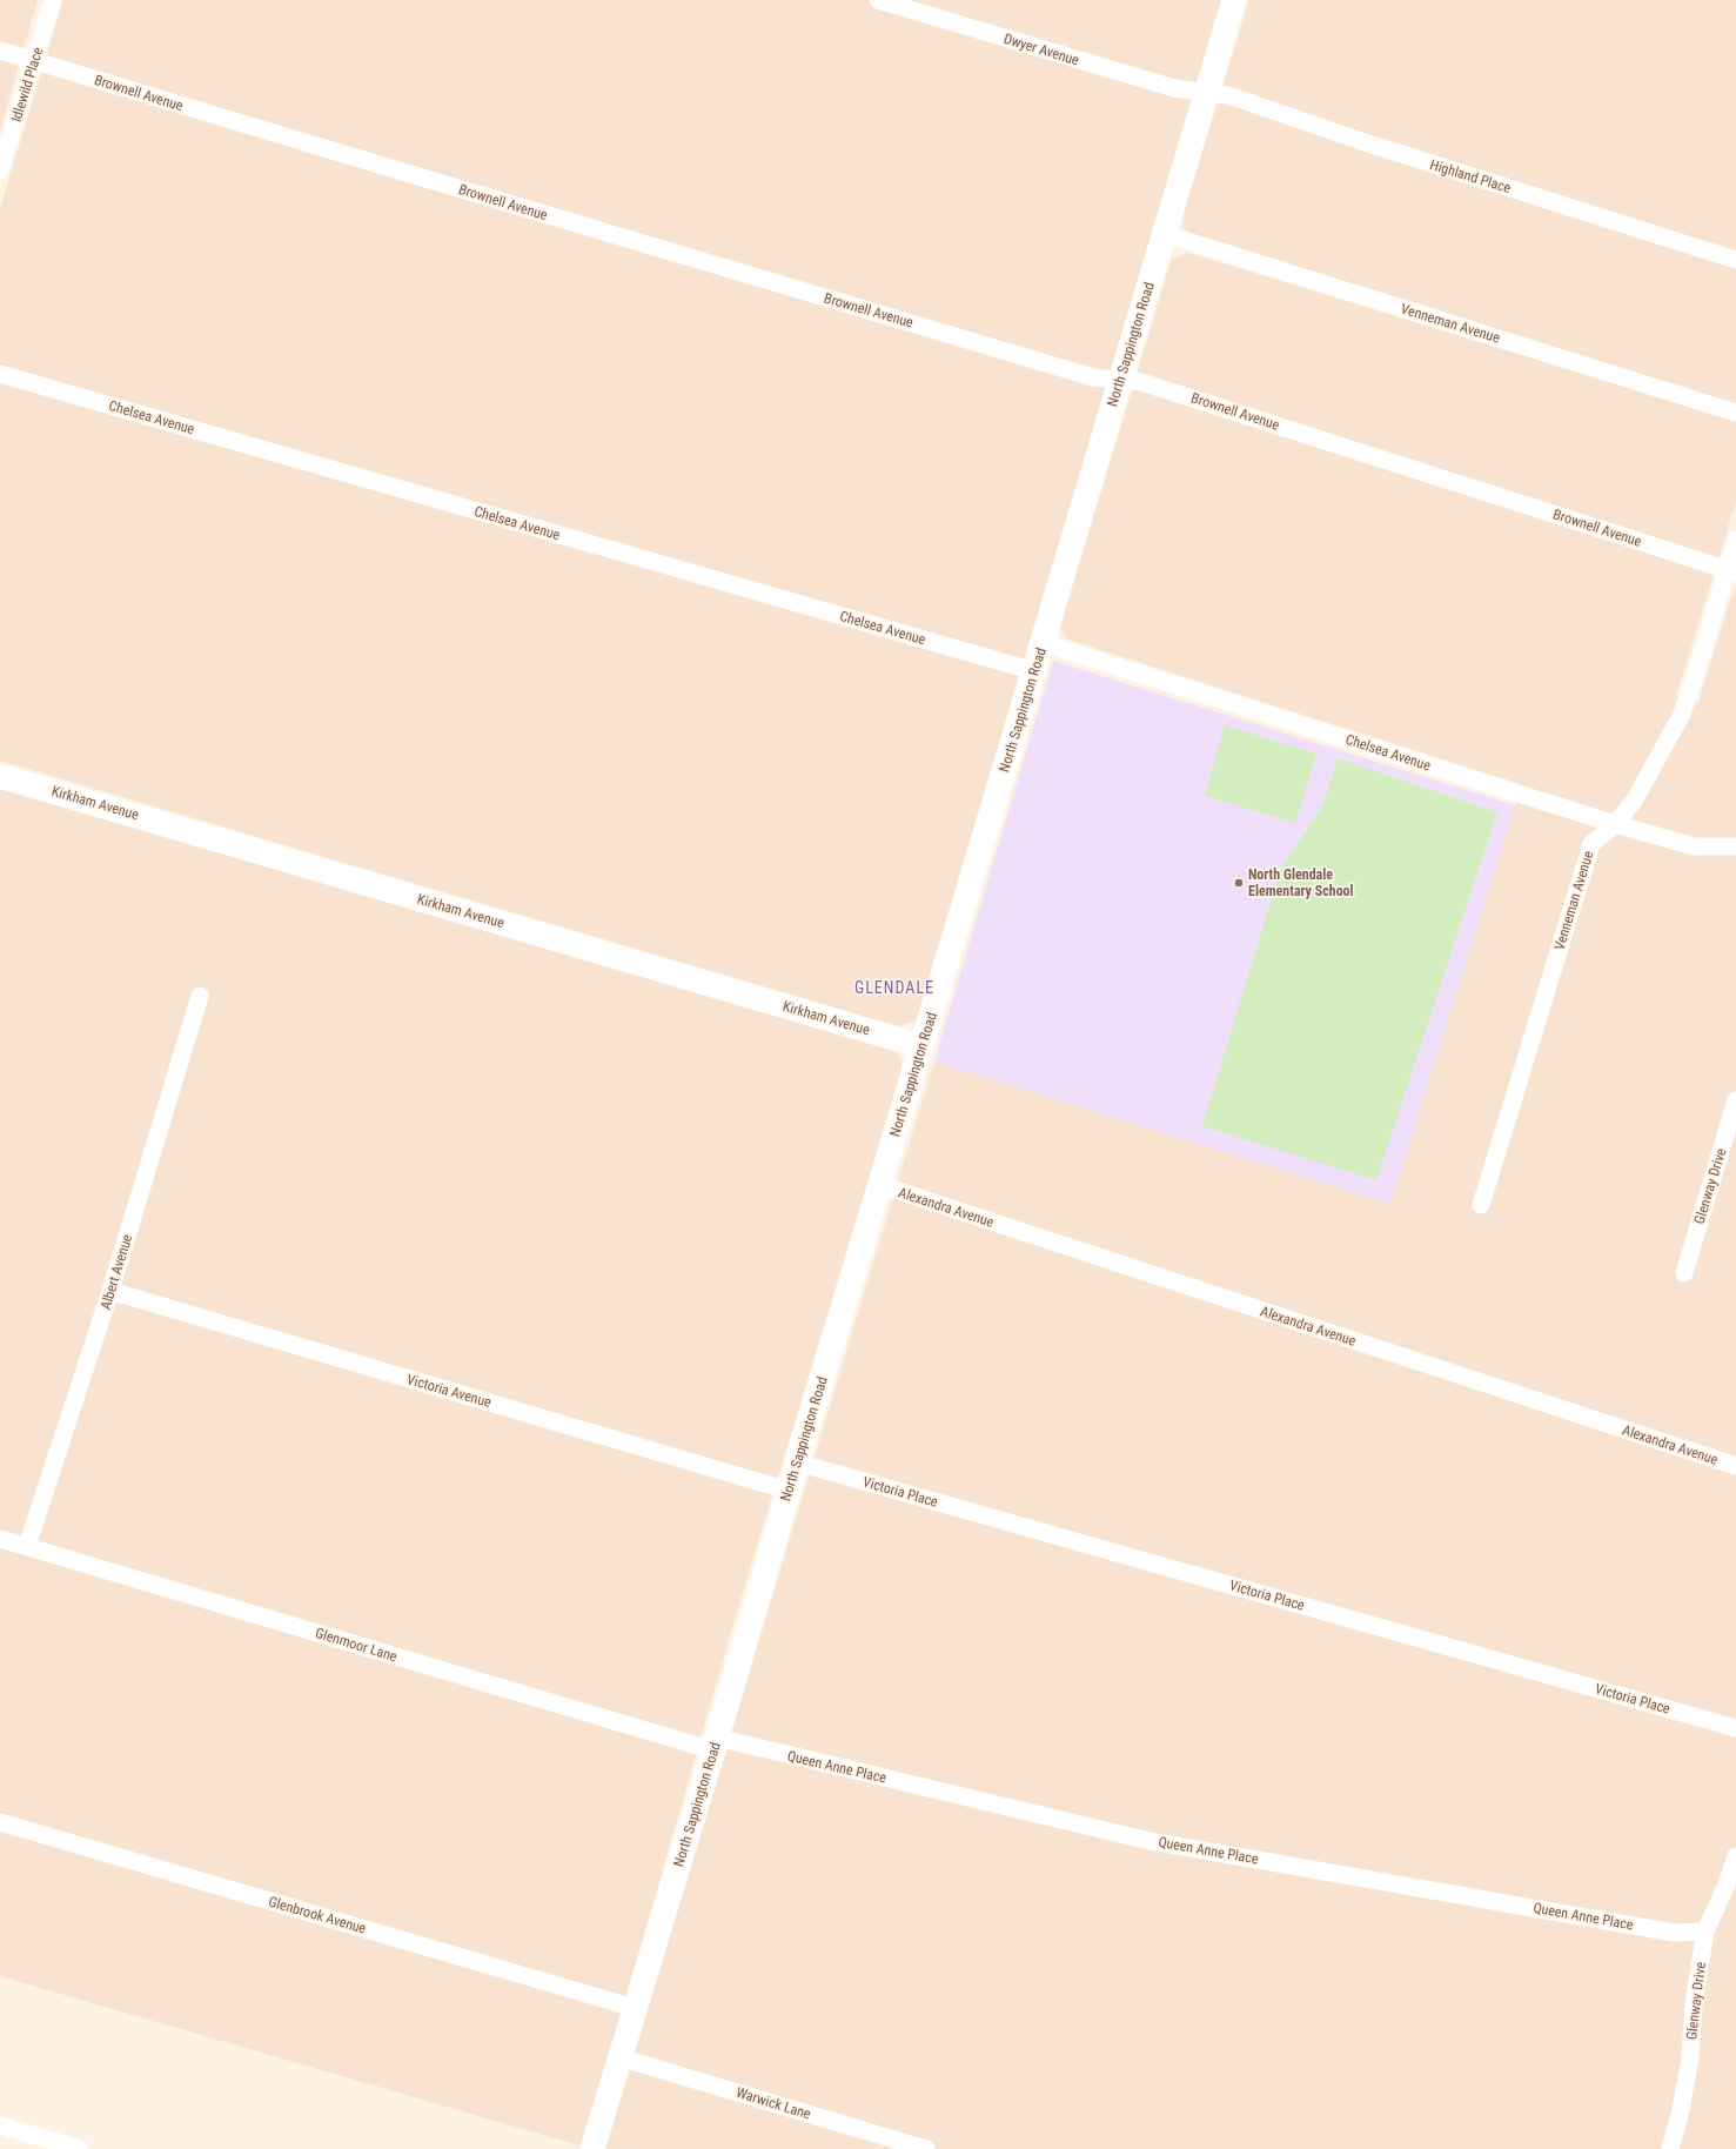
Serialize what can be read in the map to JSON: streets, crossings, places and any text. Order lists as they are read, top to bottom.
{
  "streets": {
    "street": [
      "Dwyer Avenue",
      "Idlewild Place",
      "Brownell Avenue",
      "Highland Place",
      "Venneman Avenue",
      "North Sappington Road",
      "Chelsea Avenue",
      "Kirkham Avenue",
      "Glenway Drive",
      "Alexandra Avenue",
      "Albert Avenue",
      "Victoria Avenue",
      "Victoria Place",
      "Glenmoor Lane",
      "Queen Anne Place",
      "Glenbrook Avenue",
      "Warwick Lane"
    ]
  },
  "crossings": [
    ["Dwyer Avenue", "Highland Place"],
    ["Dwyer Avenue", "North Sappington Road"],
    ["Idlewild Place", "Brownell Avenue"],
    ["Brownell Avenue", "Venneman Avenue"],
    ["Brownell Avenue", "North Sappington Road"],
    ["Highland Place", "North Sappington Road"],
    ["Venneman Avenue", "North Sappington Road"],
    ["Venneman Avenue", "Chelsea Avenue"],
    ["North Sappington Road", "Chelsea Avenue"],
    ["North Sappington Road", "Kirkham Avenue"],
    ["North Sappington Road", "Alexandra Avenue"],
    ["North Sappington Road", "Victoria Avenue"],
    ["North Sappington Road", "Victoria Place"],
    ["North Sappington Road", "Glenmoor Lane"],
    ["North Sappington Road", "Queen Anne Place"],
    ["North Sappington Road", "Glenbrook Avenue"],
    ["North Sappington Road", "Warwick Lane"],
    ["Glenway Drive", "Queen Anne Place"],
    ["Albert Avenue", "Victoria Avenue"],
    ["Albert Avenue", "Glenmoor Lane"],
    ["Glenmoor Lane", "Queen Anne Place"]
  ],
  "districts": ["GLENDALE"],
  "places": ["North Glendale Elementary School"]
}
